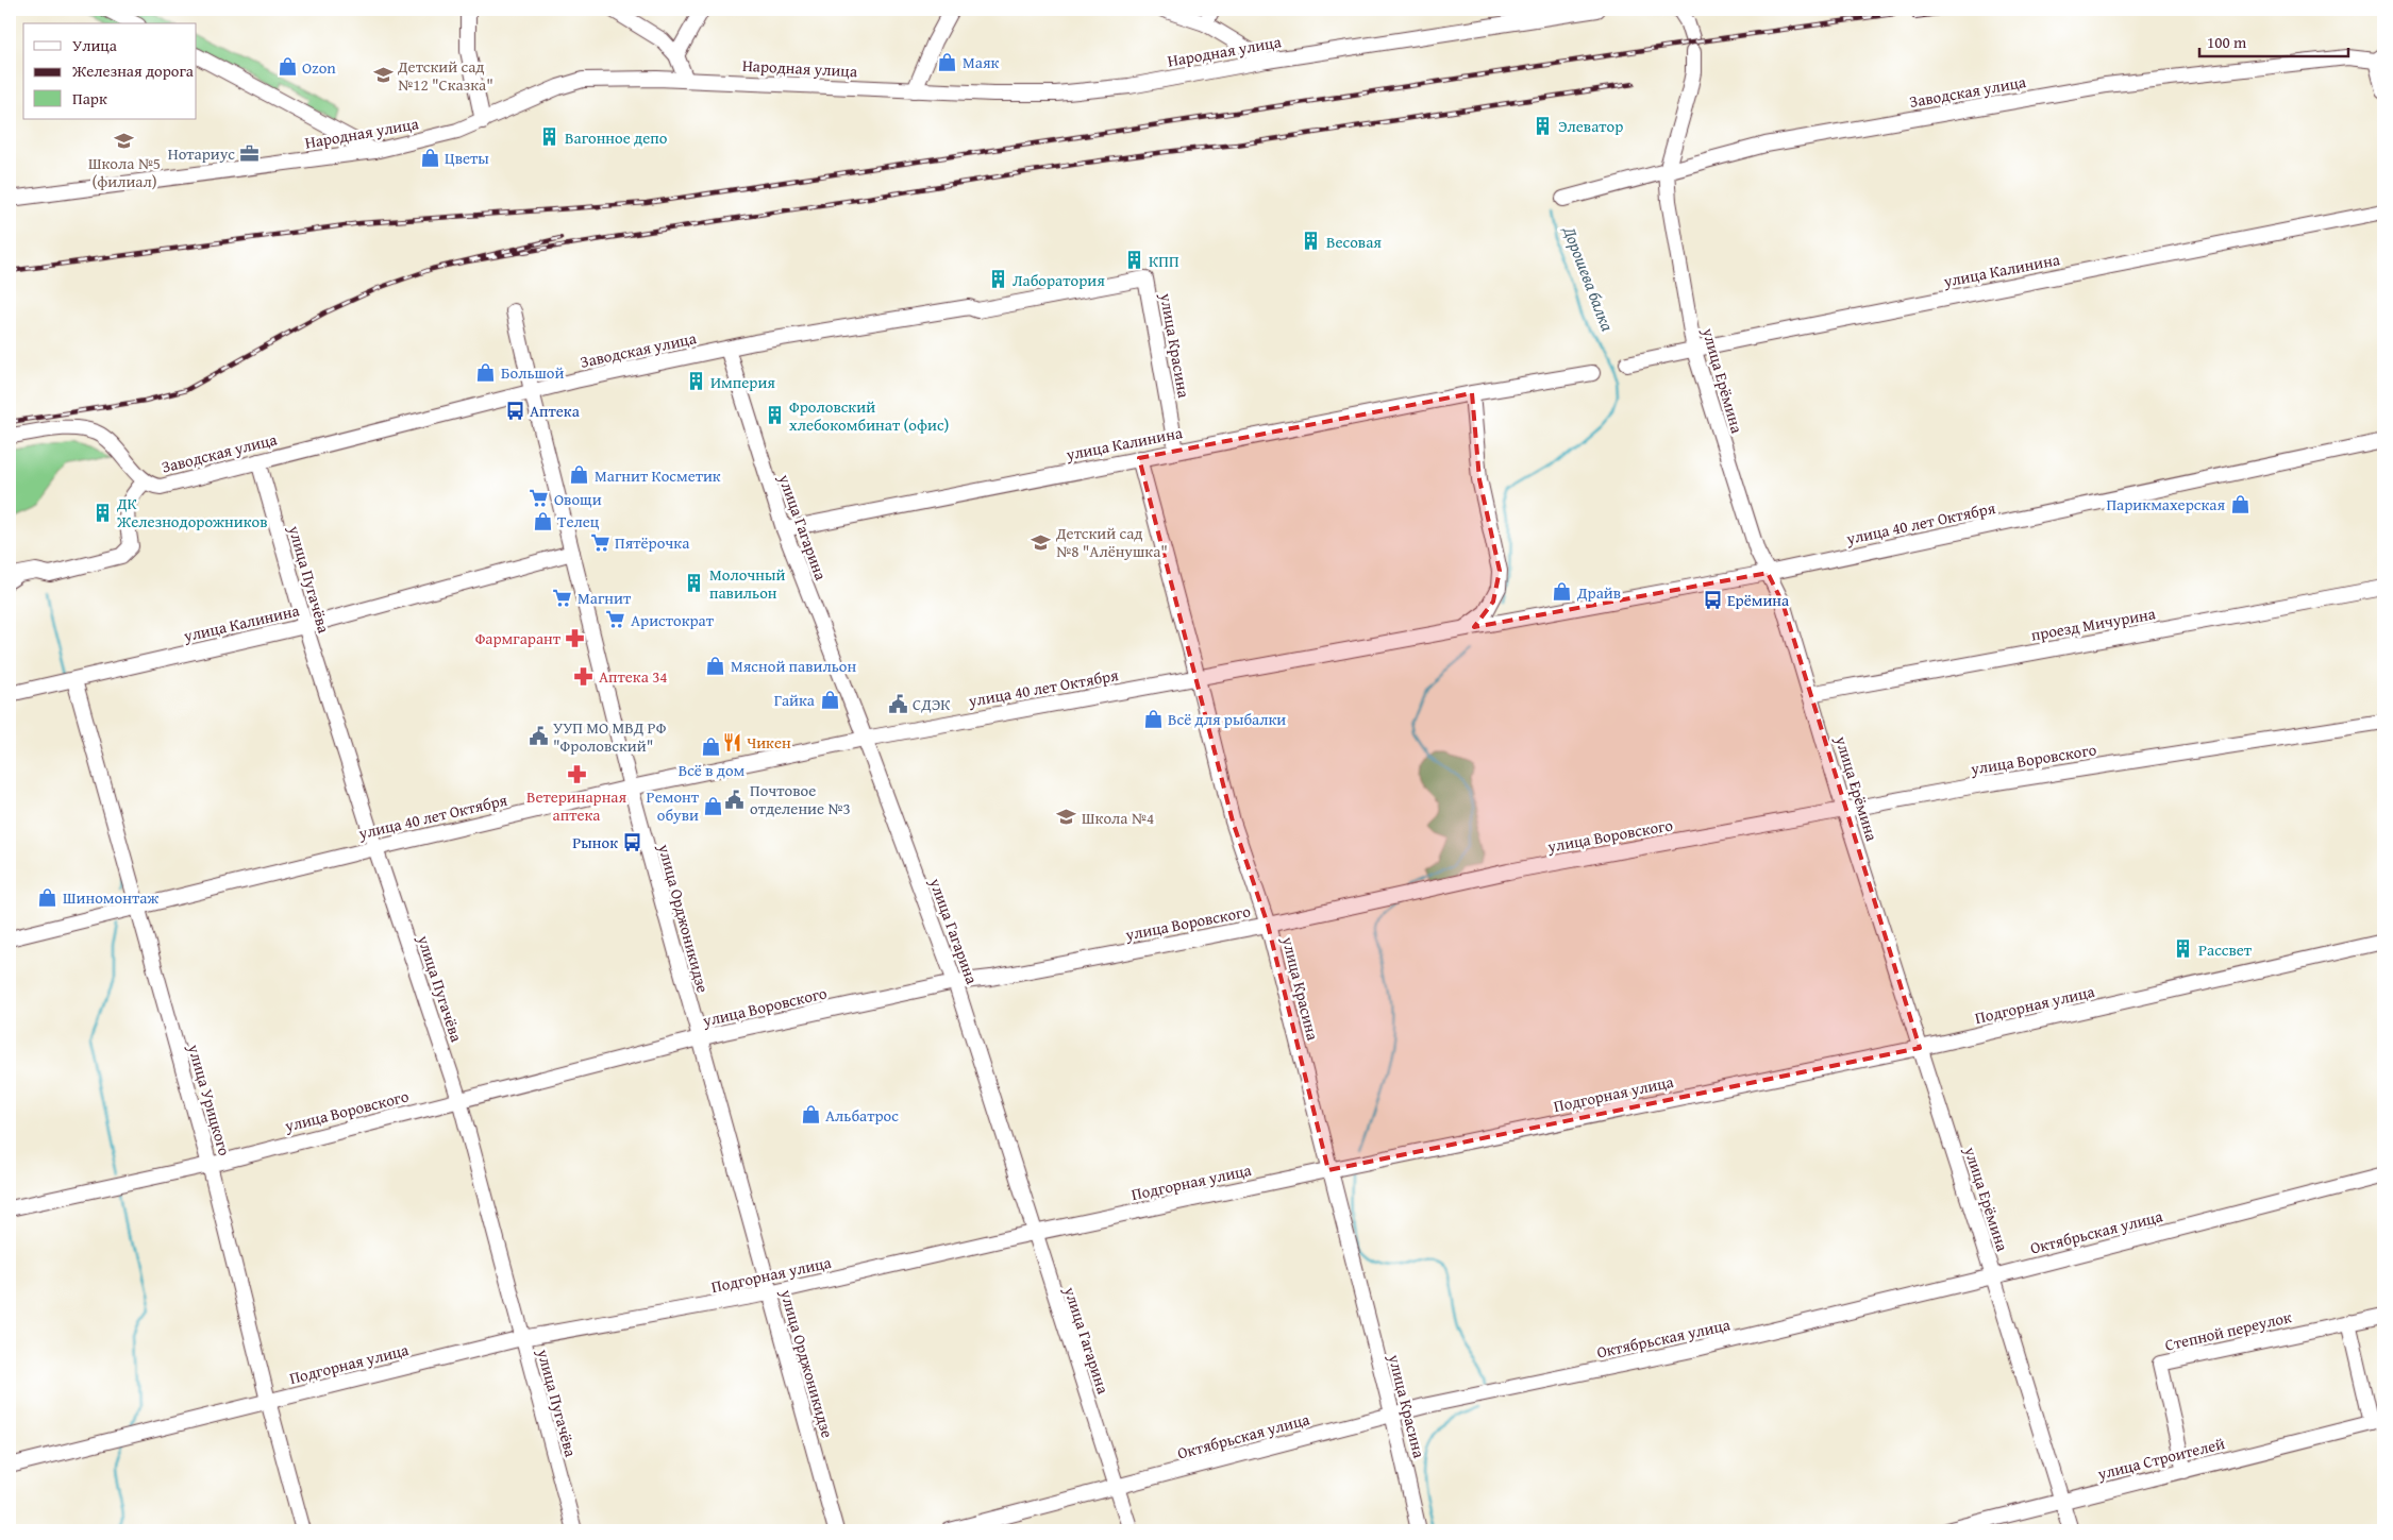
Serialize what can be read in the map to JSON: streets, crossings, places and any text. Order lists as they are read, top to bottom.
{
  "streets": {
    "street": [
      "Народная улица",
      "Заводская улица",
      "улица Калинина",
      "улица Красина",
      "улица Ерёмина",
      "улица 40 лет Октября",
      "улица Гагарина",
      "улица Пугачёва",
      "проезд Мичурина",
      "улица Воровского",
      "улица Орджоникидзе",
      "Подгорная улица",
      "улица Урицкого",
      "Октябрьская улица",
      "Степной переулок",
      "улица Строителей"
    ]
  },
  "crossings": [
    ["Заводская улица", "улица Красина"],
    ["Заводская улица", "улица Ерёмина"],
    ["Заводская улица", "улица Гагарина"],
    ["Заводская улица", "улица Пугачёва"],
    ["Заводская улица", "улица Орджоникидзе"],
    ["улица Калинина", "улица Красина"],
    ["улица Калинина", "улица Ерёмина"],
    ["улица Калинина", "улица 40 лет Октября"],
    ["улица Калинина", "улица Гагарина"],
    ["улица Калинина", "улица Пугачёва"],
    ["улица Калинина", "улица Орджоникидзе"],
    ["улица Калинина", "улица Урицкого"],
    ["улица Красина", "улица 40 лет Октября"],
    ["улица Красина", "улица Воровского"],
    ["улица Красина", "Подгорная улица"],
    ["улица Красина", "Октябрьская улица"],
    ["улица Ерёмина", "улица 40 лет Октября"],
    ["улица Ерёмина", "проезд Мичурина"],
    ["улица Ерёмина", "улица Воровского"],
    ["улица Ерёмина", "Подгорная улица"],
    ["улица Ерёмина", "Октябрьская улица"],
    ["улица Ерёмина", "улица Строителей"],
    ["улица 40 лет Октября", "улица Гагарина"],
    ["улица 40 лет Октября", "улица Пугачёва"],
    ["улица 40 лет Октября", "улица Орджоникидзе"],
    ["улица 40 лет Октября", "улица Урицкого"],
    ["улица Гагарина", "улица Воровского"],
    ["улица Гагарина", "Подгорная улица"],
    ["улица Гагарина", "Октябрьская улица"],
    ["улица Пугачёва", "улица Воровского"],
    ["улица Пугачёва", "Подгорная улица"],
    ["улица Воровского", "улица Орджоникидзе"],
    ["улица Воровского", "улица Урицкого"],
    ["улица Орджоникидзе", "Подгорная улица"],
    ["Подгорная улица", "улица Урицкого"],
    ["Степной переулок", "улица Строителей"]
  ],
  "water": ["Дорошева балка"],
  "places": {
    "shop": [
      "Маяк",
      "Ozon",
      "Цветы",
      "Большой",
      "Магнит Косметик",
      "Парикмахерская",
      "Телец",
      "Драйв",
      "Мясной павильон",
      "Гайка",
      "Всё для рыбалки",
      "Всё в дом",
      "Ремонт обуви",
      "Шиномонтаж",
      "Альбатрос"
    ],
    "school or university": [
      "Детский сад №12 \"Сказка\"",
      "Школа №5 (филиал)",
      "Детский сад №8 \"Алёнушка\"",
      "Школа №4"
    ],
    "building": [
      "Элеватор",
      "Вагонное депо",
      "Весовая",
      "КПП",
      "Лаборатория",
      "Империя",
      "Фроловский хлебокомбинат (офис)",
      "ДК Железнодорожников",
      "Молочный павильон",
      "Рассвет"
    ],
    "office": ["Нотариус"],
    "bus stop": ["Аптека", "Ерёмина", "Рынок"],
    "supermarket": [
      "Овощи",
      "Пятёрочка",
      "Магнит",
      "Аристократ"
    ],
    "pharmacy": ["Фармгарант", "Аптека 34", "Ветеринарная аптека"],
    "public building": ["СДЭК", "УУП МО МВД РФ \"Фроловский\"", "Почтовое отделение №3"],
    "restaurant": ["Чикен"]
  },
  "legend": ["Улица", "Железная дорога", "Парк"],
  "scale_bar": "100 m"
}
